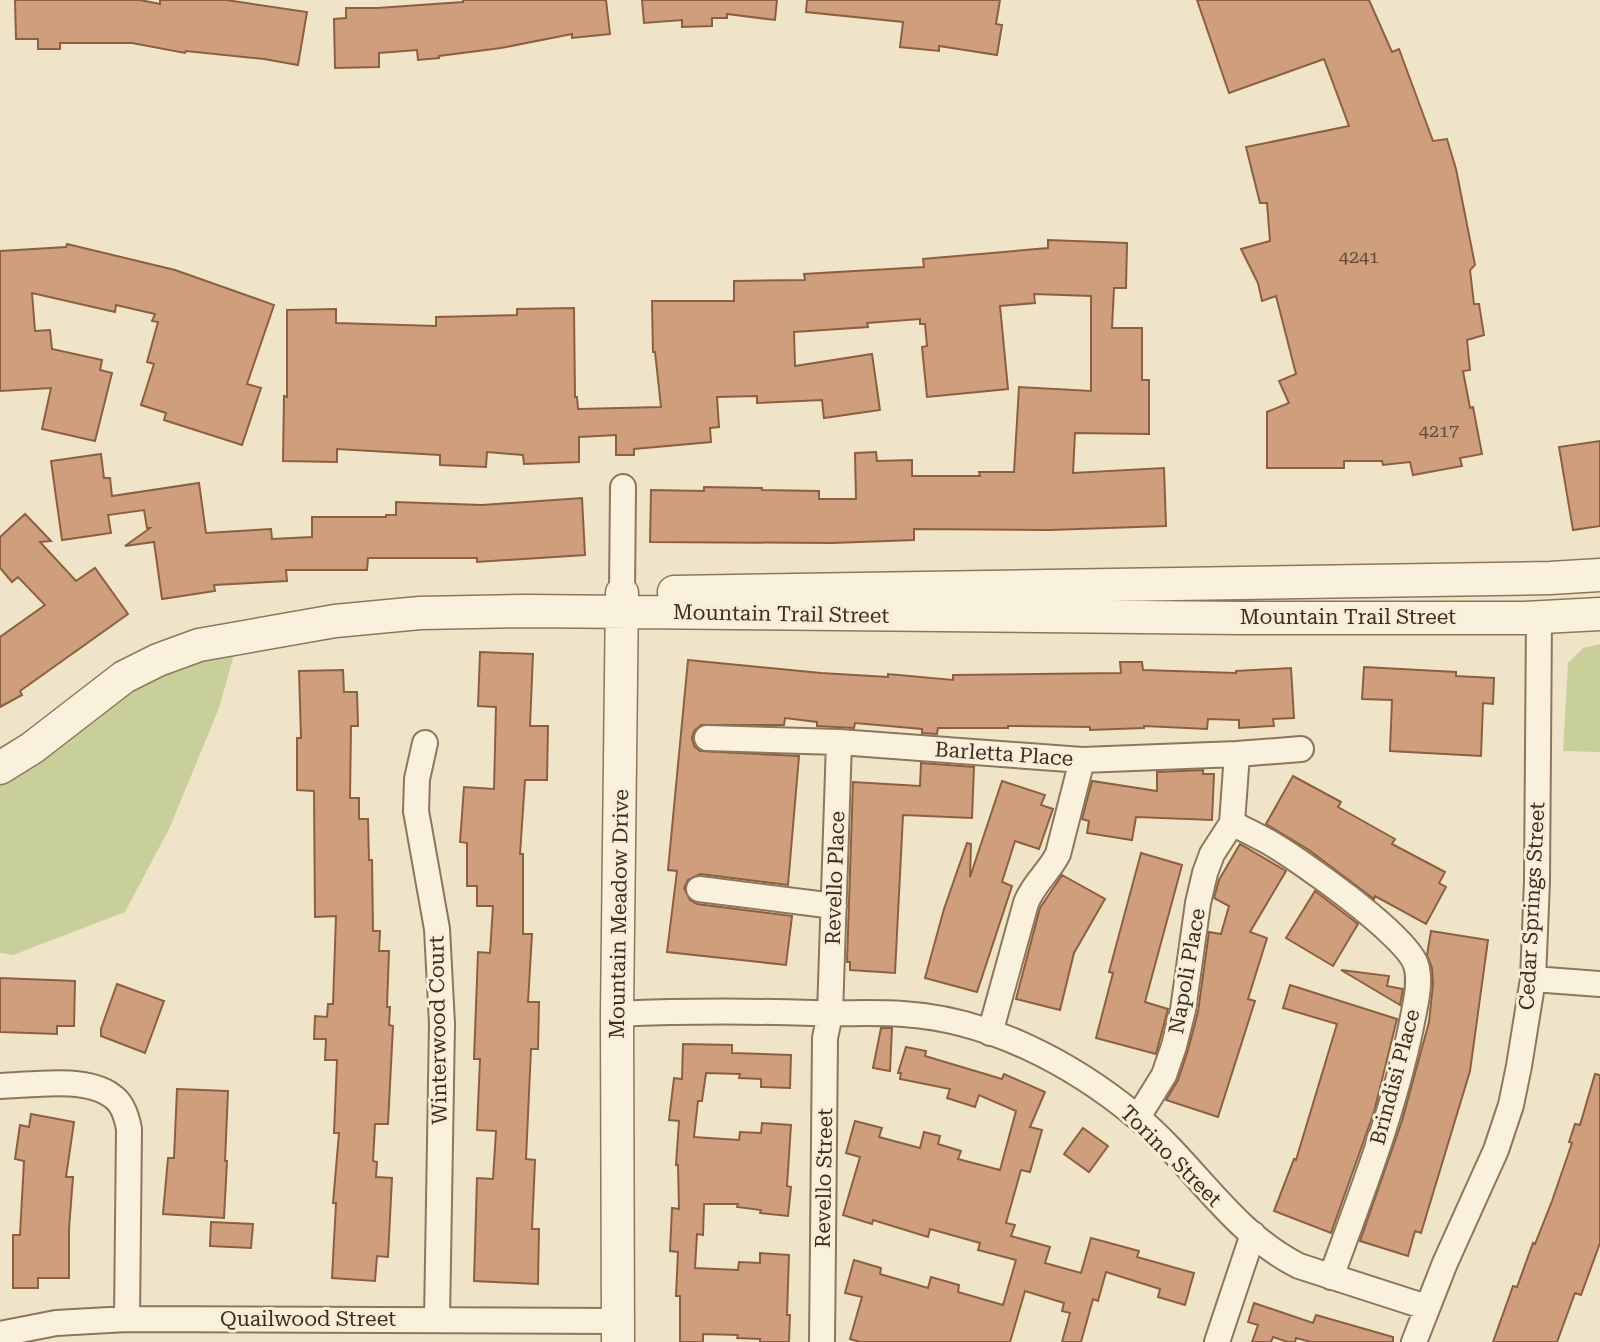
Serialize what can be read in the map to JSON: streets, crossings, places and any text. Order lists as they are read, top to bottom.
{
  "streets": {
    "street": [
      "Mountain Trail Street",
      "Barletta Place",
      "Revello Place",
      "Cedar Springs Street",
      "Mountain Meadow Drive",
      "Napoli Place",
      "Winterwood Court",
      "Brindisi Place",
      "Torino Street",
      "Revello Street",
      "Quailwood Street"
    ]
  },
  "crossings": [
    ["Mountain Trail Street", "Cedar Springs Street"],
    ["Mountain Trail Street", "Mountain Meadow Drive"],
    ["Barletta Place", "Revello Place"],
    ["Revello Place", "Torino Street"],
    ["Revello Place", "Revello Street"],
    ["Cedar Springs Street", "Torino Street"],
    ["Mountain Meadow Drive", "Torino Street"],
    ["Mountain Meadow Drive", "Quailwood Street"],
    ["Napoli Place", "Brindisi Place"],
    ["Napoli Place", "Torino Street"],
    ["Winterwood Court", "Quailwood Street"],
    ["Brindisi Place", "Torino Street"],
    ["Torino Street", "Revello Street"]
  ],
  "house_numbers": ["4241", "4217"]
}
